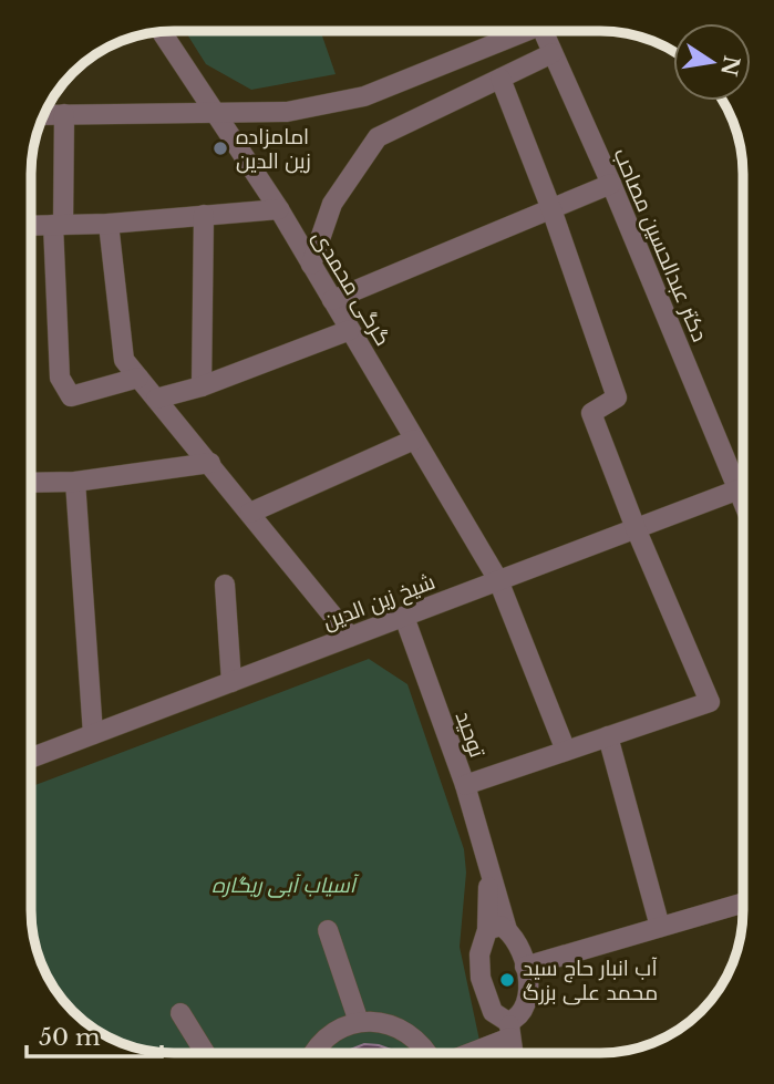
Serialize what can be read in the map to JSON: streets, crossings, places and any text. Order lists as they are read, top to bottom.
{
  "streets": {
    "street": [
      "دکتر عبدالحسین مصاحب",
      "گرگی محمدی",
      "شیخ زین الدین",
      "توحید"
    ]
  },
  "crossings": [
    ["دکتر عبدالحسین مصاحب", "شیخ زین الدین"],
    ["گرگی محمدی", "شیخ زین الدین"],
    ["شیخ زین الدین", "توحید"]
  ],
  "parks": ["آسیاب آبی ریگاره"],
  "places": ["امامزاده زین الدین", "آب انبار حاج سید محمد علی بزرگ"],
  "scale_bar": "50 m",
  "north": "right"
}
